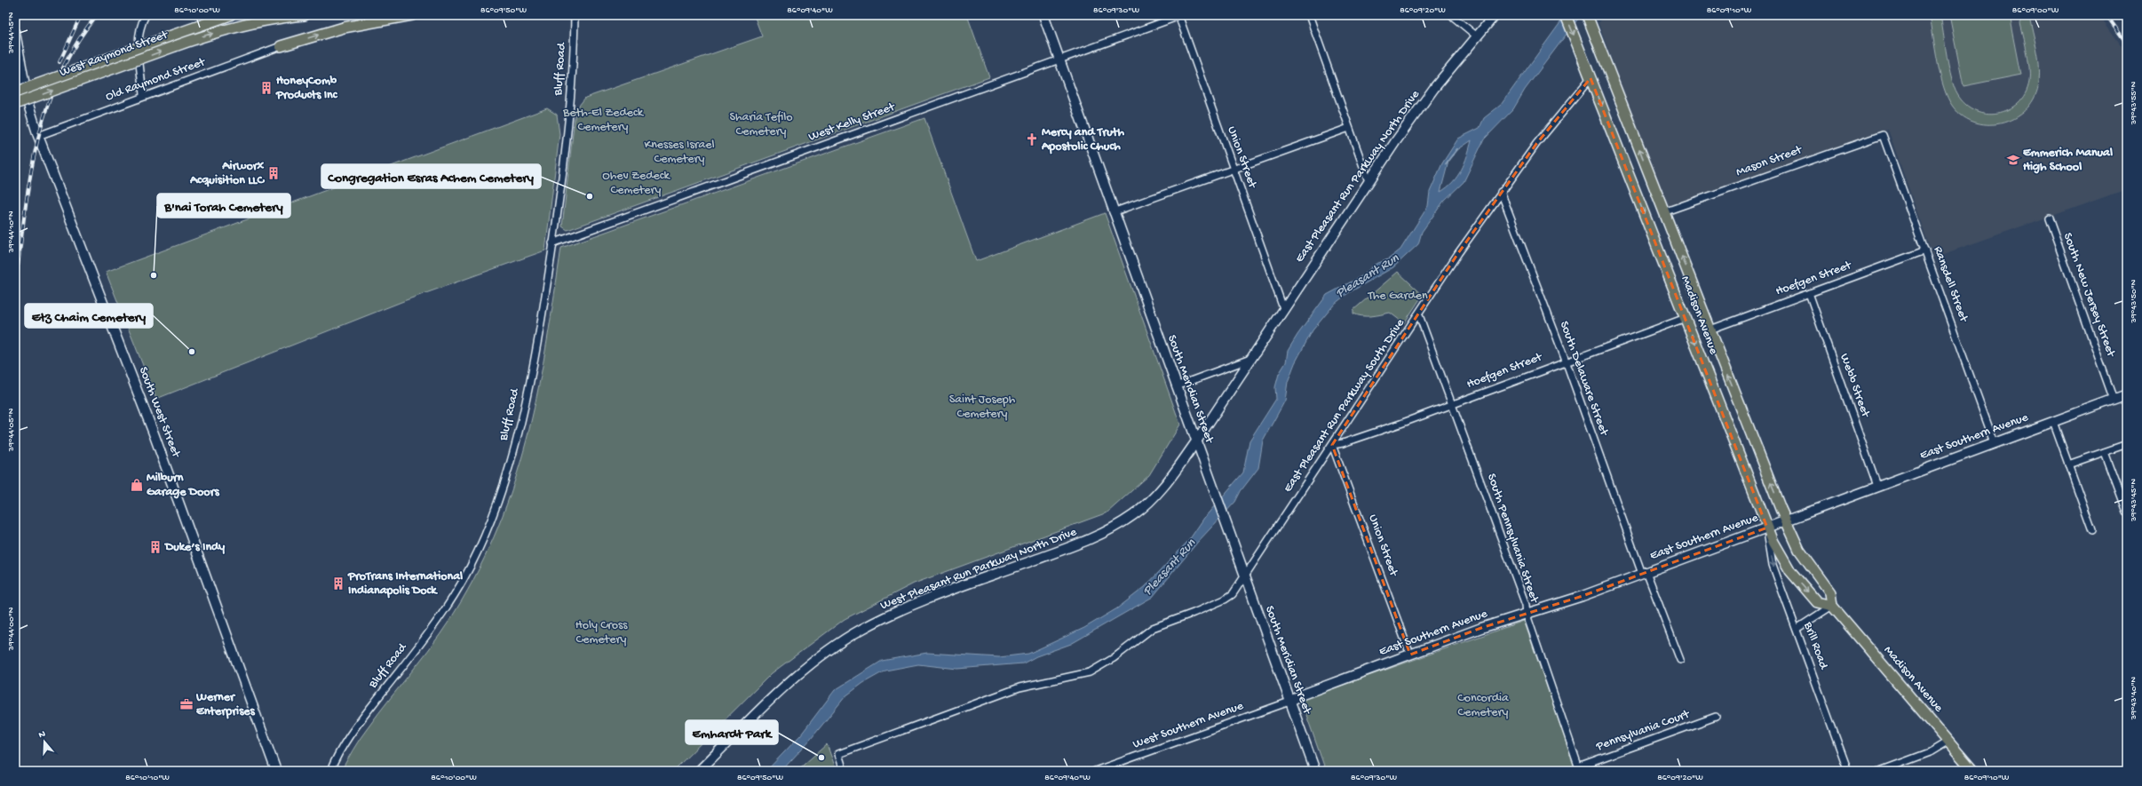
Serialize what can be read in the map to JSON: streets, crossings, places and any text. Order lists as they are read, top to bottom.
{
  "streets": {
    "main road": ["West Raymond Street", "Madison Avenue"],
    "street": [
      "Bluff Road",
      "Old Raymond Street",
      "West Kelly Street",
      "Union Street",
      "Mason Street",
      "East Pleasant Run Parkway North Drive",
      "Hoefgen Street",
      "Ransdell Street",
      "South New Jersey Street",
      "South Delaware Street",
      "Webb Street",
      "South Meridian Street",
      "East Pleasant Run Parkway South Drive",
      "South West Street",
      "East Southern Avenue",
      "South Pennsylvania Street",
      "West Pleasant Run Parkway North Drive",
      "Brill Road",
      "West Southern Avenue",
      "Pennsylvania Court"
    ]
  },
  "crossings": [
    ["Bluff Road", "West Kelly Street"],
    ["Old Raymond Street", "South West Street"],
    ["West Kelly Street", "Union Street"],
    ["West Kelly Street", "South Meridian Street"],
    ["Union Street", "East Pleasant Run Parkway North Drive"],
    ["Union Street", "Hoefgen Street"],
    ["Union Street", "East Pleasant Run Parkway South Drive"],
    ["Union Street", "East Southern Avenue"],
    ["Mason Street", "Ransdell Street"],
    ["Mason Street", "Madison Avenue"],
    ["East Pleasant Run Parkway North Drive", "South Meridian Street"],
    ["East Pleasant Run Parkway North Drive", "West Pleasant Run Parkway North Drive"],
    ["Hoefgen Street", "Ransdell Street"],
    ["Hoefgen Street", "Madison Avenue"],
    ["Hoefgen Street", "South Delaware Street"],
    ["Hoefgen Street", "Webb Street"],
    ["Hoefgen Street", "East Pleasant Run Parkway South Drive"],
    ["Hoefgen Street", "South Pennsylvania Street"],
    ["Ransdell Street", "East Southern Avenue"],
    ["South New Jersey Street", "East Southern Avenue"],
    ["Madison Avenue", "East Pleasant Run Parkway South Drive"],
    ["Madison Avenue", "East Southern Avenue"],
    ["Madison Avenue", "Brill Road"],
    ["South Delaware Street", "East Pleasant Run Parkway South Drive"],
    ["South Delaware Street", "East Southern Avenue"],
    ["Webb Street", "East Southern Avenue"],
    ["South Meridian Street", "East Pleasant Run Parkway South Drive"],
    ["South Meridian Street", "East Southern Avenue"],
    ["South Meridian Street", "West Pleasant Run Parkway North Drive"],
    ["South Meridian Street", "West Southern Avenue"],
    ["East Pleasant Run Parkway South Drive", "South Pennsylvania Street"],
    ["East Southern Avenue", "South Pennsylvania Street"],
    ["East Southern Avenue", "Brill Road"],
    ["East Southern Avenue", "West Southern Avenue"],
    ["South Pennsylvania Street", "Pennsylvania Court"]
  ],
  "one_way": ["Brill Road"],
  "water": ["Pleasant Run"],
  "parks": [
    "Beth-El Zedeck Cemetery",
    "Sharia Tefilo Cemetery",
    "Knesses Israel Cemetery",
    "Ohev Zedeck Cemetery",
    "The Garden",
    "Saint Joseph Cemetery",
    "Holy Cross Cemetery",
    "Concordia Cemetery"
  ],
  "places": {
    "building": [
      "HoneyComb Products Inc",
      "Airworx Acquisition LLC",
      "Duke’s Indy",
      "ProTrans International Indianapolis Dock"
    ],
    "church": ["Mercy and Truth Apostolic Chuch"],
    "school or university": ["Emmerich Manual High School"],
    "other": [
      "Congregation Esras Achem Cemetery",
      "B'nai Torah Cemetery",
      "Etz Chaim Cemetery",
      "Emhardt Park"
    ],
    "shop": ["Milburn Garage Doors"],
    "office": ["Werner Enterprises"]
  },
  "north": "top",
  "coordinates": [
    "86°10'00\"W",
    "86°09'50\"W",
    "86°09'40\"W",
    "86°09'30\"W",
    "86°09'20\"W",
    "86°09'10\"W",
    "86°09'00\"W",
    "39°44'15\"N",
    "39°43'55\"N",
    "39°44'10\"N",
    "39°43'50\"N",
    "39°44'05\"N",
    "39°43'45\"N",
    "39°44'00\"N",
    "39°43'40\"N",
    "86°10'10\"W"
  ]
}
